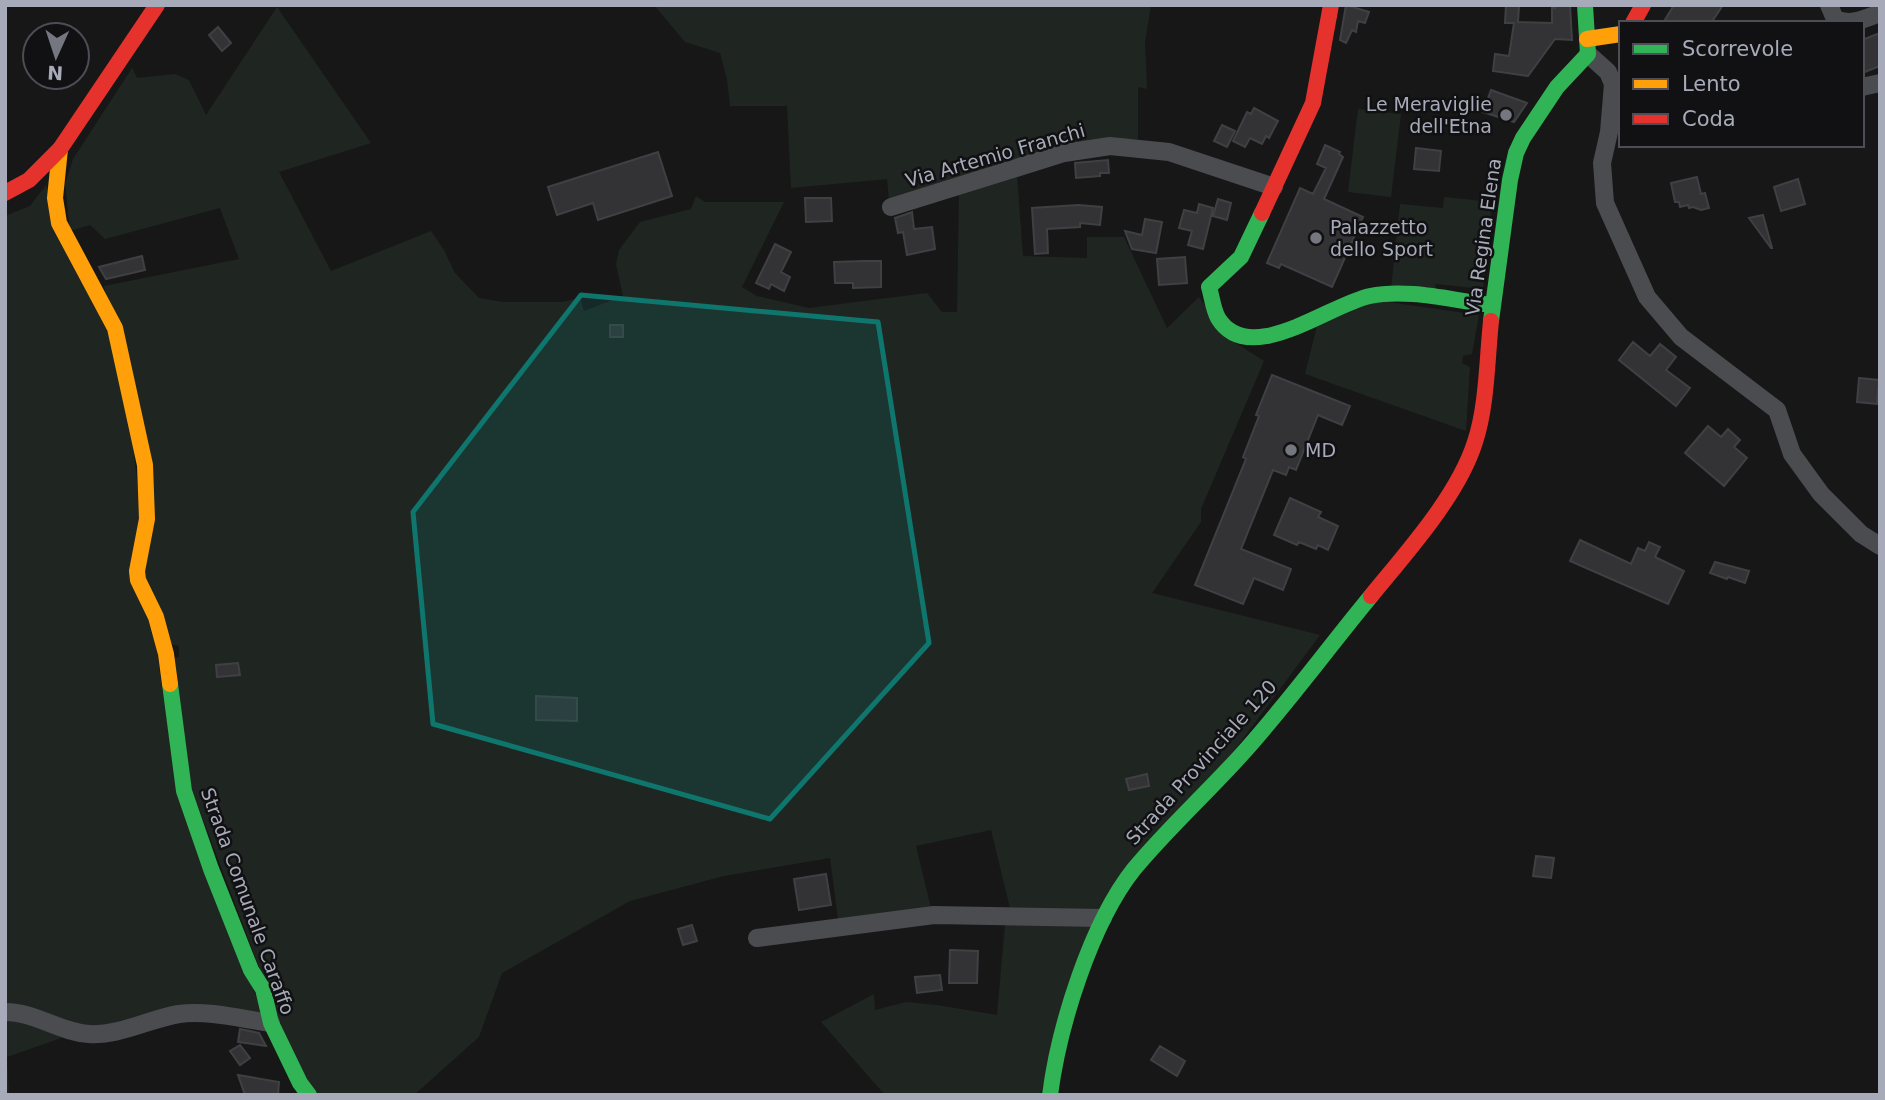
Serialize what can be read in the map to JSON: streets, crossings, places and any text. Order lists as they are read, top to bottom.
{
  "streets": {
    "street": [
      "Via Artemio Franchi",
      "Via Regina Elena",
      "Strada Provinciale 120",
      "Strada Comunale Caraffo"
    ]
  },
  "crossings": [
    ["Via Regina Elena", "Strada Provinciale 120"]
  ],
  "places": ["Le Meraviglie dell'Etna", "Palazzetto dello Sport", "MD"],
  "legend": ["Scorrevole", "Lento", "Coda"],
  "north": "bottom"
}
